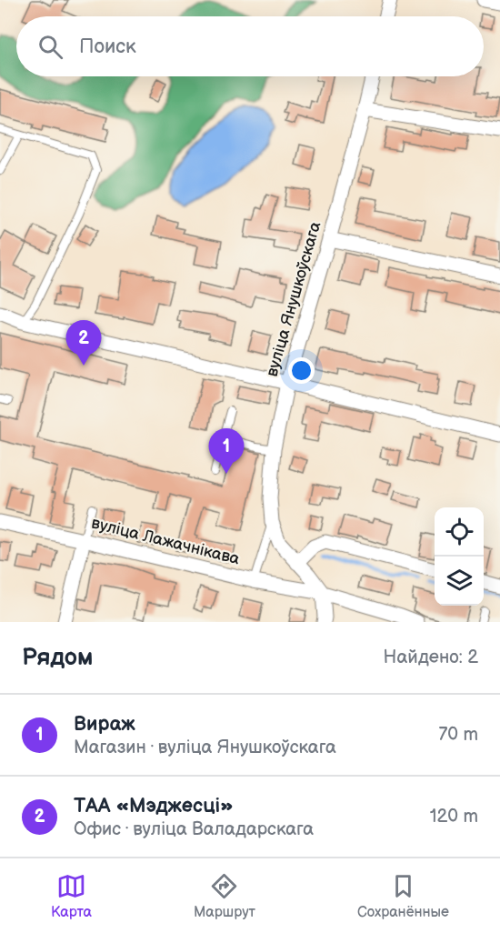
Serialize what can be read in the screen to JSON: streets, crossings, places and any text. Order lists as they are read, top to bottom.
{
  "streets": {
    "street": ["вуліца Янушкоўскага", "вуліца Лажачнікава"]
  },
  "crossings": [
    ["вуліца Янушкоўскага", "вуліца Лажачнікава"]
  ],
  "page": {
    "search": "Поиск",
    "pins": ["2", "1"],
    "heading": ["Рядом", "Найдено: 2"],
    "list": [
      {
        "mark": "1",
        "name": "Вираж",
        "note": "Магазин · вуліца Янушкоўскага",
        "value": "70 m"
      },
      {
        "mark": "2",
        "name": "ТАА «Мэджесці»",
        "note": "Офис · вуліца Валадарскага",
        "value": "120 m"
      }
    ],
    "nav": ["Карта", "Маршрут", "Сохранённые"]
  }
}
